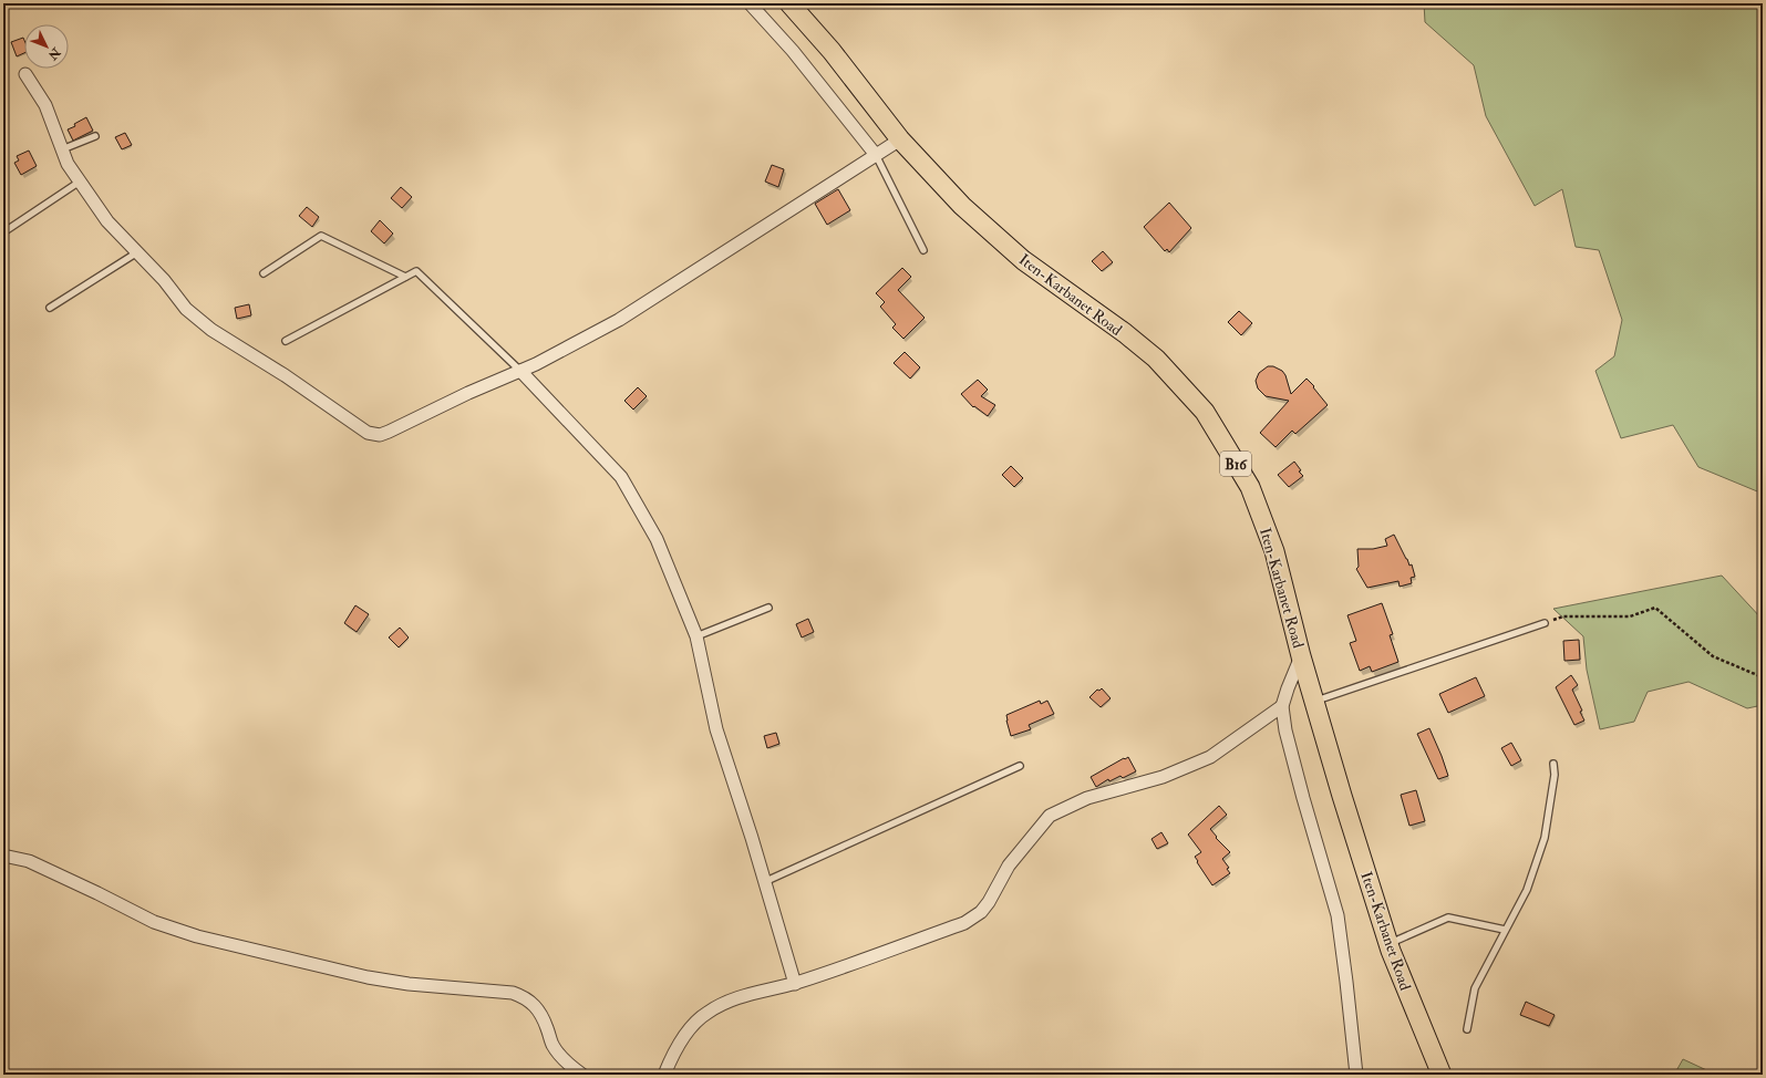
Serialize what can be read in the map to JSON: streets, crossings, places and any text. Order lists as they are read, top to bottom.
{
  "streets": {
    "main road": ["Iten-Karbanet Road", "B16"]
  },
  "north": "bottom right"
}
